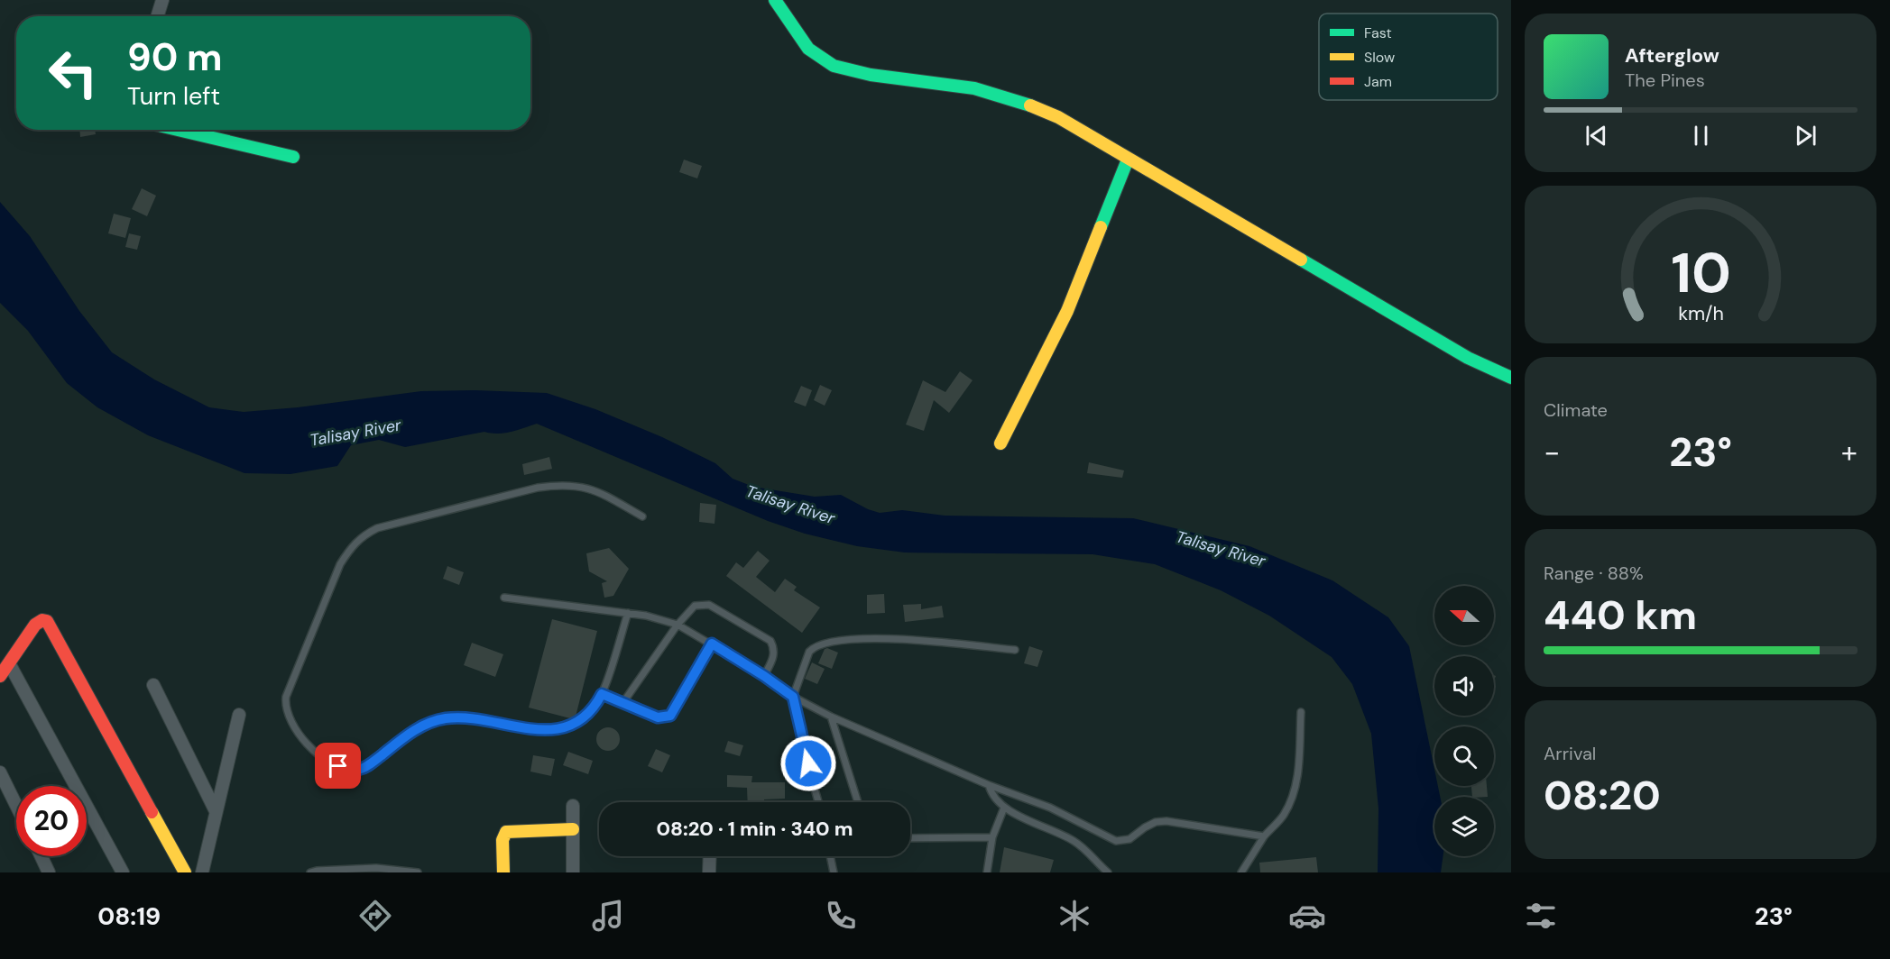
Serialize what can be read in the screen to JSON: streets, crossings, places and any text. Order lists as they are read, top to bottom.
{
  "water": ["Talisay River"],
  "legend": ["Fast", "Slow", "Jam"],
  "north": "left",
  "page": {
    "turn": ["90 m", "Turn left"],
    "song": ["Afterglow", "The Pines"],
    "tile": [
      "Climate",
      ["Range · 88%", "440 km"],
      ["Arrival", "08:20"]
    ],
    "heat": ["−", "23°", "+"],
    "limit": "20",
    "trip": "08:20 · 1 min · 340 m",
    "tabs": ["08:19", "23°"],
    "gauge": ["10", "km/h"]
  }
}
